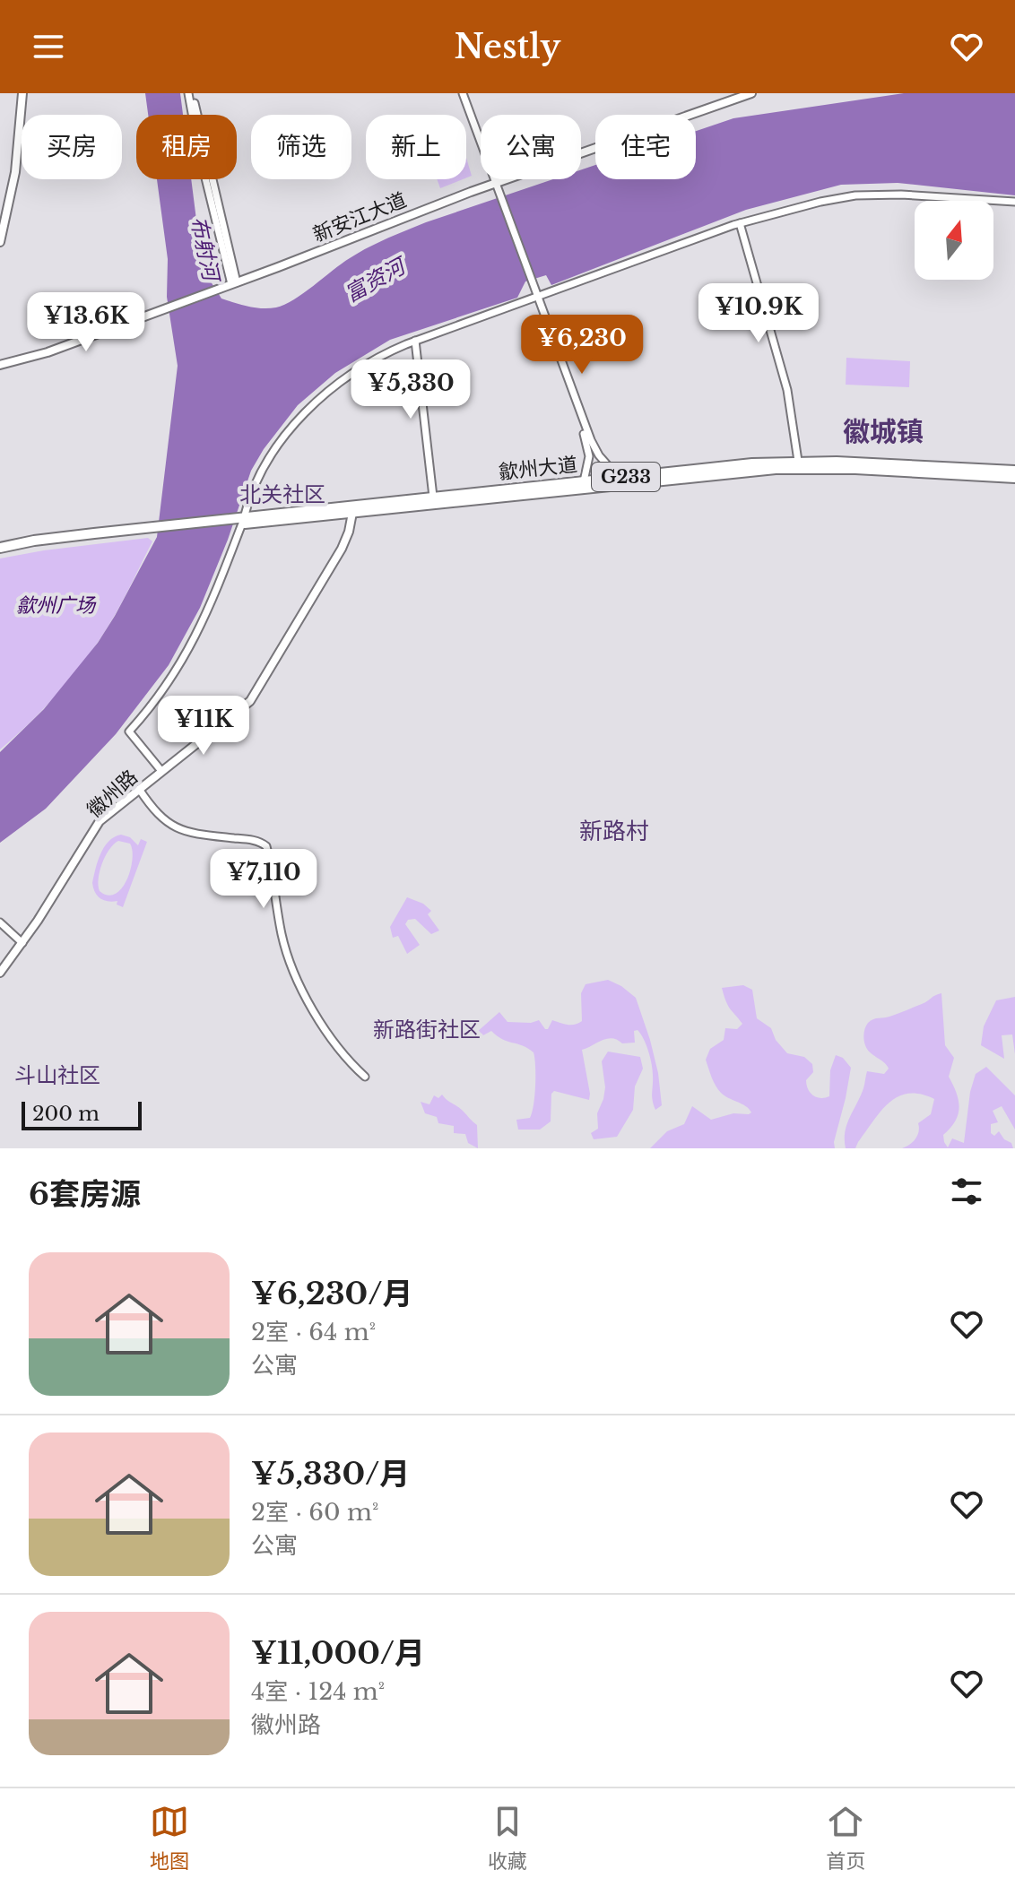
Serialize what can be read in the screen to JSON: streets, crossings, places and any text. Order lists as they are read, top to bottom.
{
  "streets": {
    "highway": ["歙州大道", "G233"],
    "main road": ["新安江大道", "徽州路"]
  },
  "crossings": [
    ["歙州大道", "G233"],
    ["歙州大道", "徽州路"]
  ],
  "districts": [
    "徽城镇",
    "北关社区",
    "新路村",
    "新路街社区",
    "斗山社区"
  ],
  "water": ["布射河", "富资河"],
  "parks": ["歙州广场"],
  "scale_bar": "200 m",
  "north": "top",
  "page": {
    "header": "Nestly",
    "chip": [
      "买房",
      "租房",
      "筛选",
      "新上",
      "公寓",
      "住宅"
    ],
    "price": [
      "¥10.9K",
      "¥13.6K",
      "¥6,230",
      "¥5,330",
      "¥11K",
      "¥7,110"
    ],
    "scale": "200 m",
    "heading": "6套房源",
    "list": [
      {
        "name": "¥6,230/月",
        "note": "2室 · 64 m² · 公寓"
      },
      {
        "name": "¥5,330/月",
        "note": "2室 · 60 m² · 公寓"
      },
      {
        "name": "¥11,000/月",
        "note": "4室 · 124 m² · 徽州路"
      }
    ],
    "tabs": ["地图", "收藏", "首页"]
  }
}
